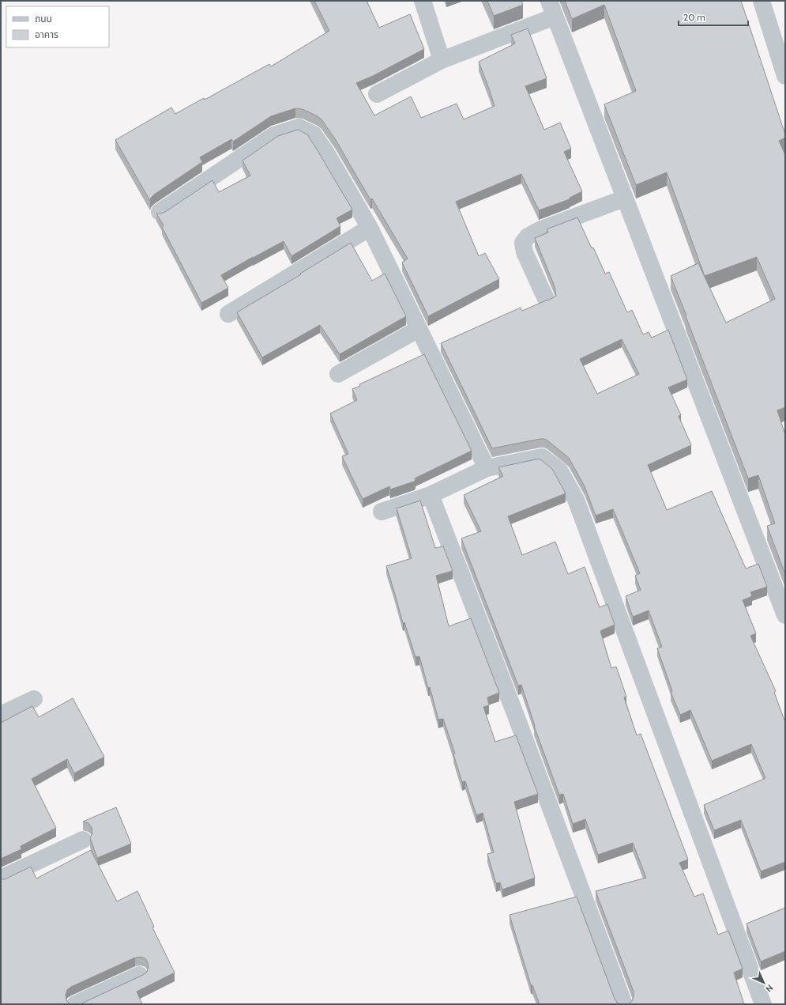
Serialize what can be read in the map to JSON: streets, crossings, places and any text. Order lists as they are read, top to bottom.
{
  "legend": ["ถนน", "อาคาร"],
  "scale_bar": "20 m",
  "north": "bottom right"
}
